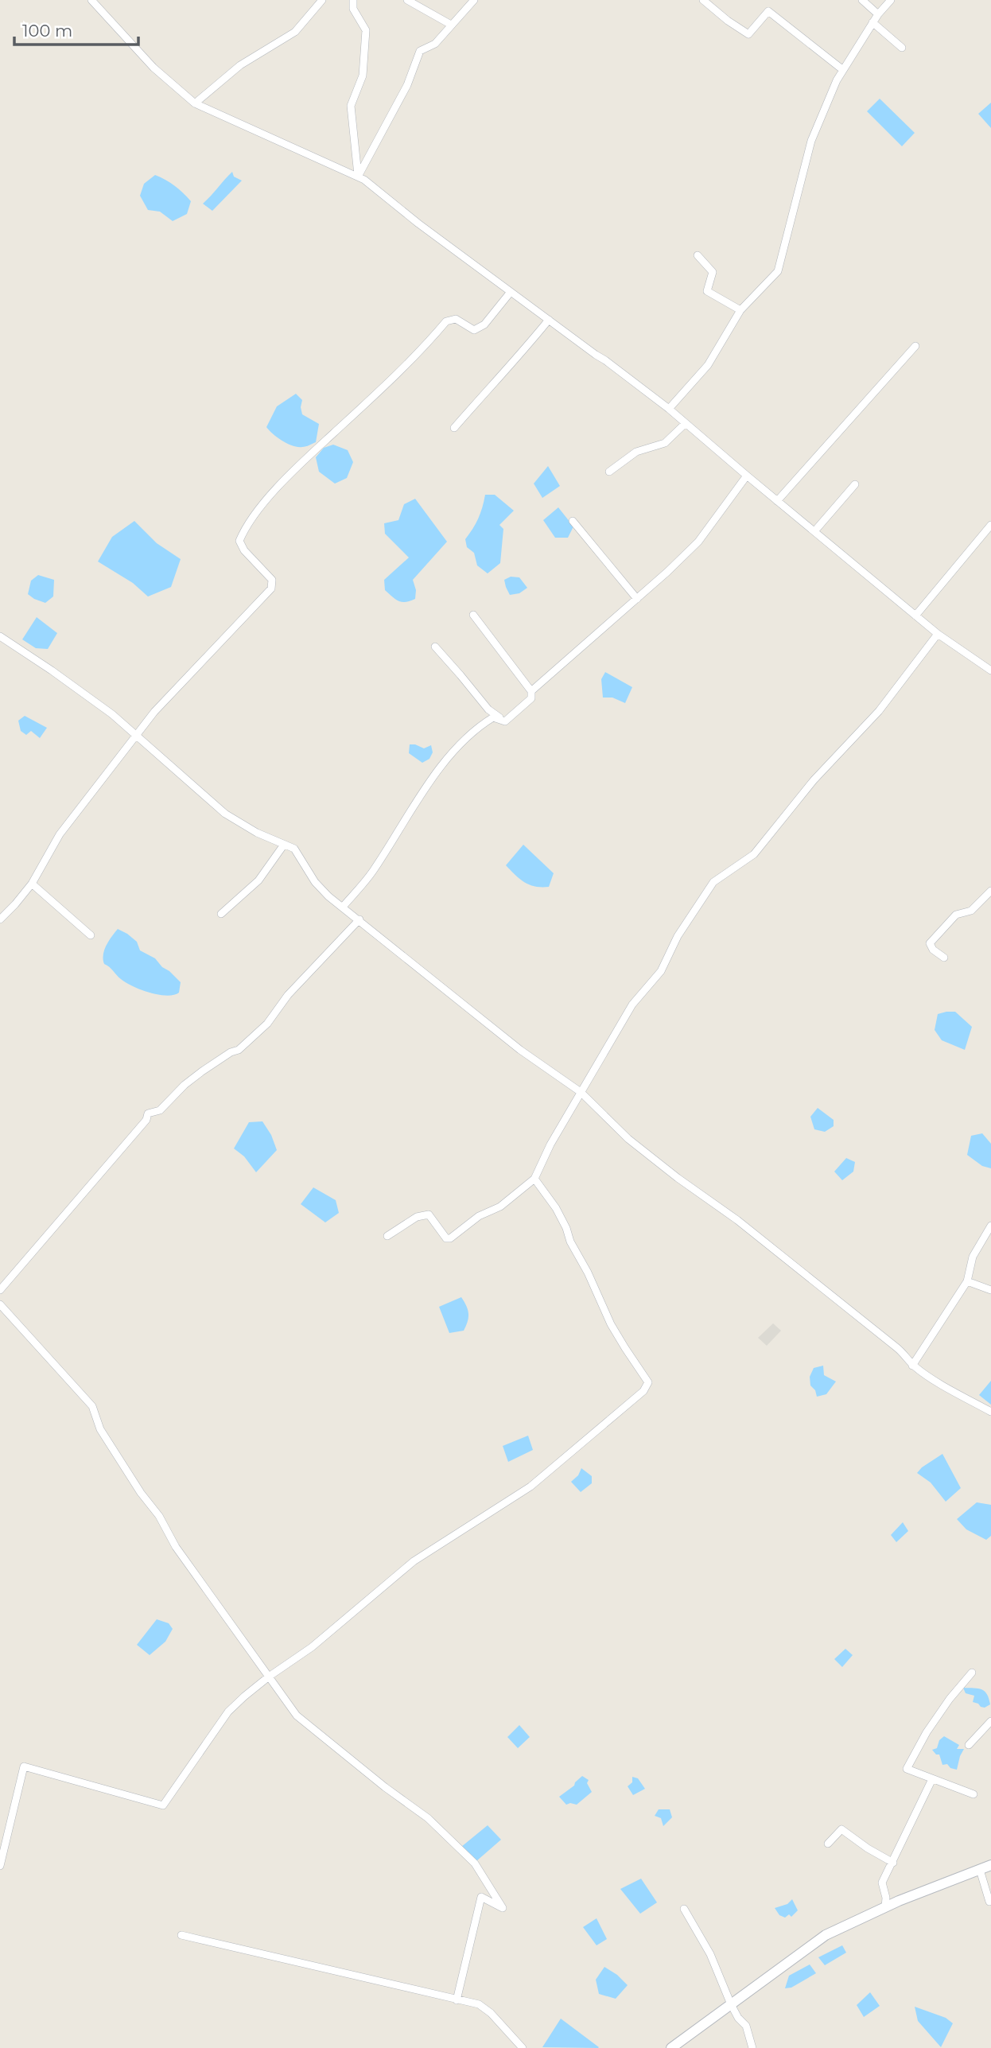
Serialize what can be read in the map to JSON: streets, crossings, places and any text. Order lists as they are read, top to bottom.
{
  "scale_bar": "100 m"
}
